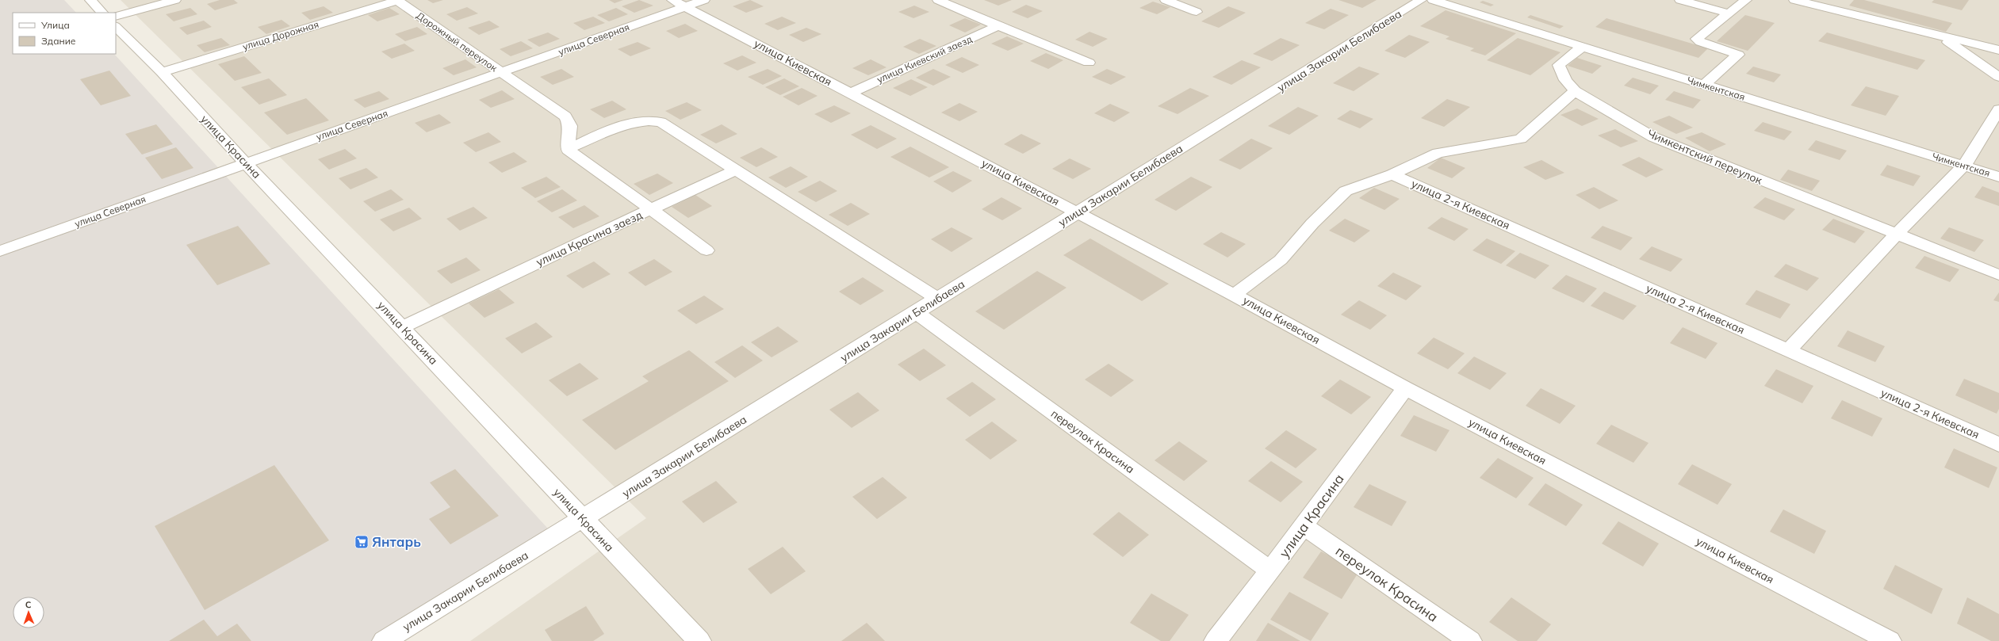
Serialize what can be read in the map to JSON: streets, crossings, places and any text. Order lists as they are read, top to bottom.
{
  "streets": {
    "street": [
      "улица Дорожная",
      "улица Северная",
      "Дорожный переулок",
      "улица Закарии Белибаева",
      "улица Киевский заезд",
      "улица Киевская",
      "Чимкентская",
      "улица Красина",
      "Чимкентский переулок",
      "улица 2-я Киевская",
      "улица Красина заезд",
      "переулок Красина"
    ]
  },
  "crossings": [
    ["улица Дорожная", "Дорожный переулок"],
    ["улица Дорожная", "улица Красина"],
    ["улица Северная", "Дорожный переулок"],
    ["улица Северная", "улица Киевская"],
    ["улица Северная", "улица Красина"],
    ["улица Закарии Белибаева", "улица Киевская"],
    ["улица Закарии Белибаева", "улица Красина"],
    ["улица Закарии Белибаева", "переулок Красина"],
    ["улица Киевский заезд", "улица Киевская"],
    ["улица Киевская", "улица Красина"],
    ["Чимкентская", "Чимкентский переулок"],
    ["улица Красина", "улица Красина заезд"],
    ["улица Красина", "переулок Красина"]
  ],
  "places": {
    "supermarket": ["Янтарь"]
  },
  "legend": ["Улица", "Здание"],
  "north": "top"
}
